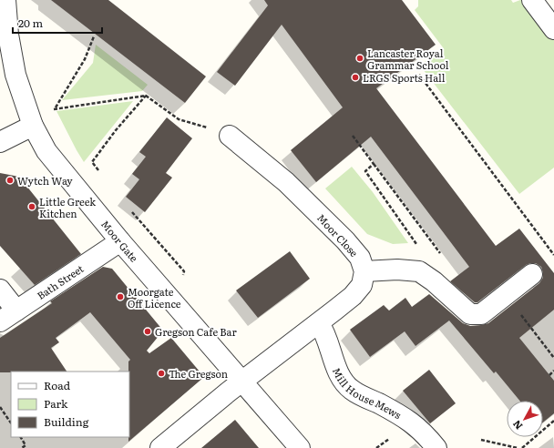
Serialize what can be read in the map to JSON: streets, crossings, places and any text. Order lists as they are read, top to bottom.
{
  "streets": {
    "street": [
      "Moor Close",
      "Moor Gate",
      "Bath Street",
      "Mill House Mews"
    ]
  },
  "crossings": [
    ["Moor Gate", "Bath Street"]
  ],
  "places": [
    "Lancaster Royal Grammar School",
    "LRGS Sports Hall",
    "Wytch Way",
    "Little Greek Kitchen",
    "Moorgate Off Licence",
    "Gregson Cafe Bar",
    "The Gregson"
  ],
  "legend": ["Road", "Park", "Building"],
  "scale_bar": "20 m",
  "north": "bottom left"
}
